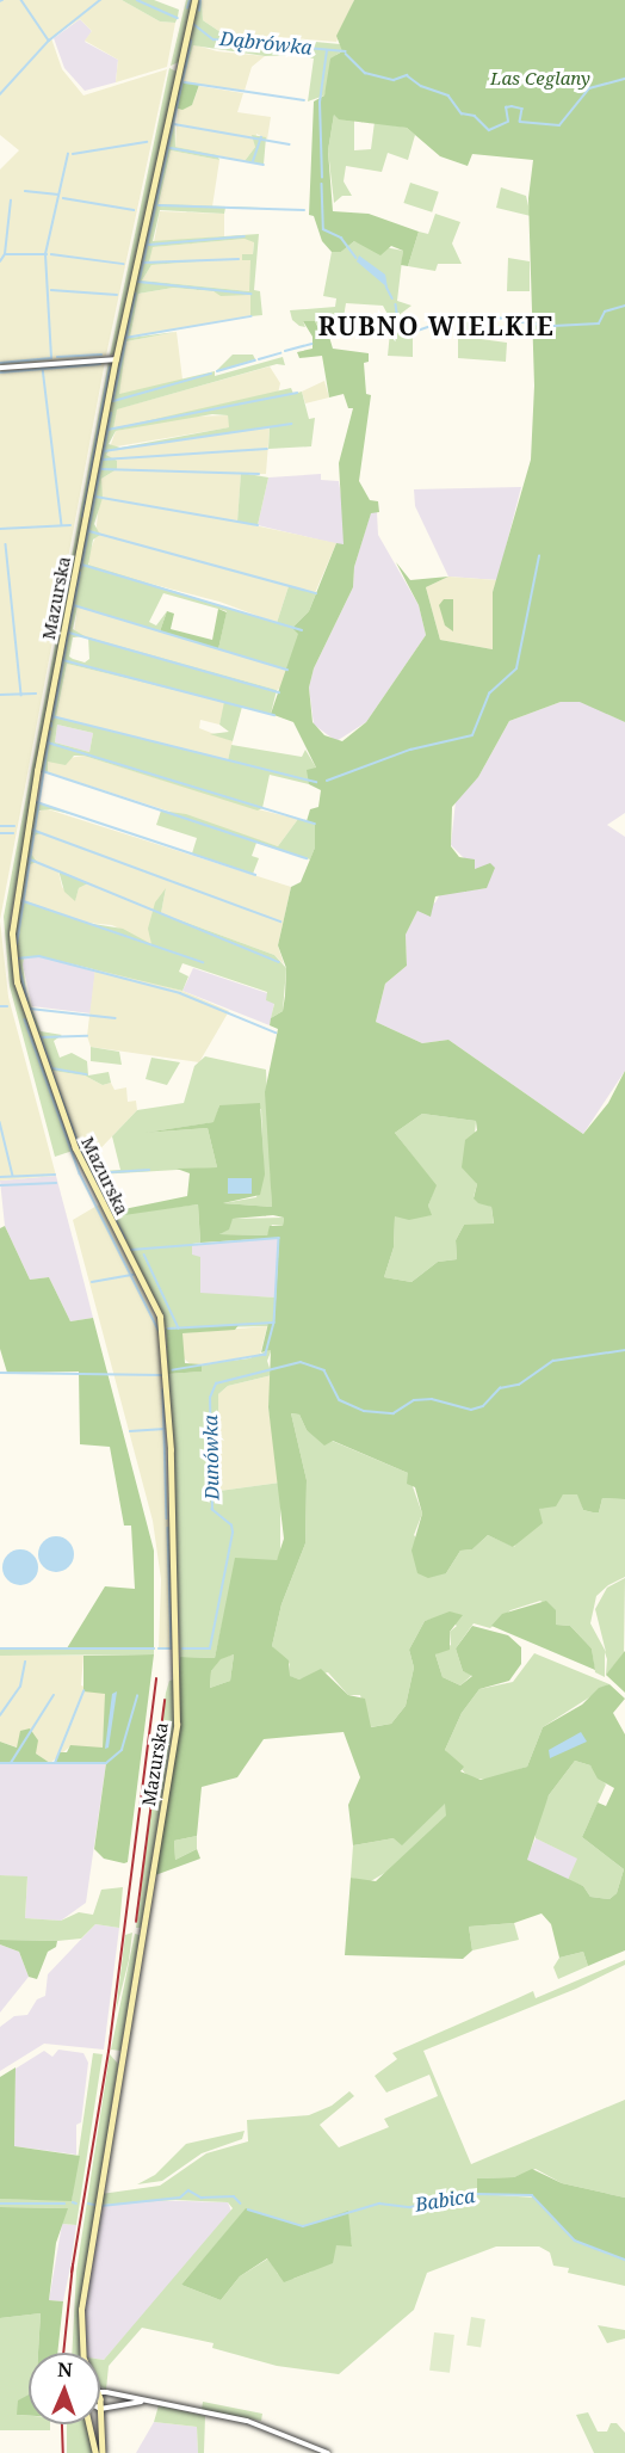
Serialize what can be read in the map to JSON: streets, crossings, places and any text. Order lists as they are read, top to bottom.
{
  "streets": {
    "main road": ["Mazurska"]
  },
  "districts": ["RUBNO WIELKIE"],
  "water": ["Dąbrówka", "Dunówka", "Babica"],
  "parks": ["Las Ceglany"],
  "north": "top"
}
